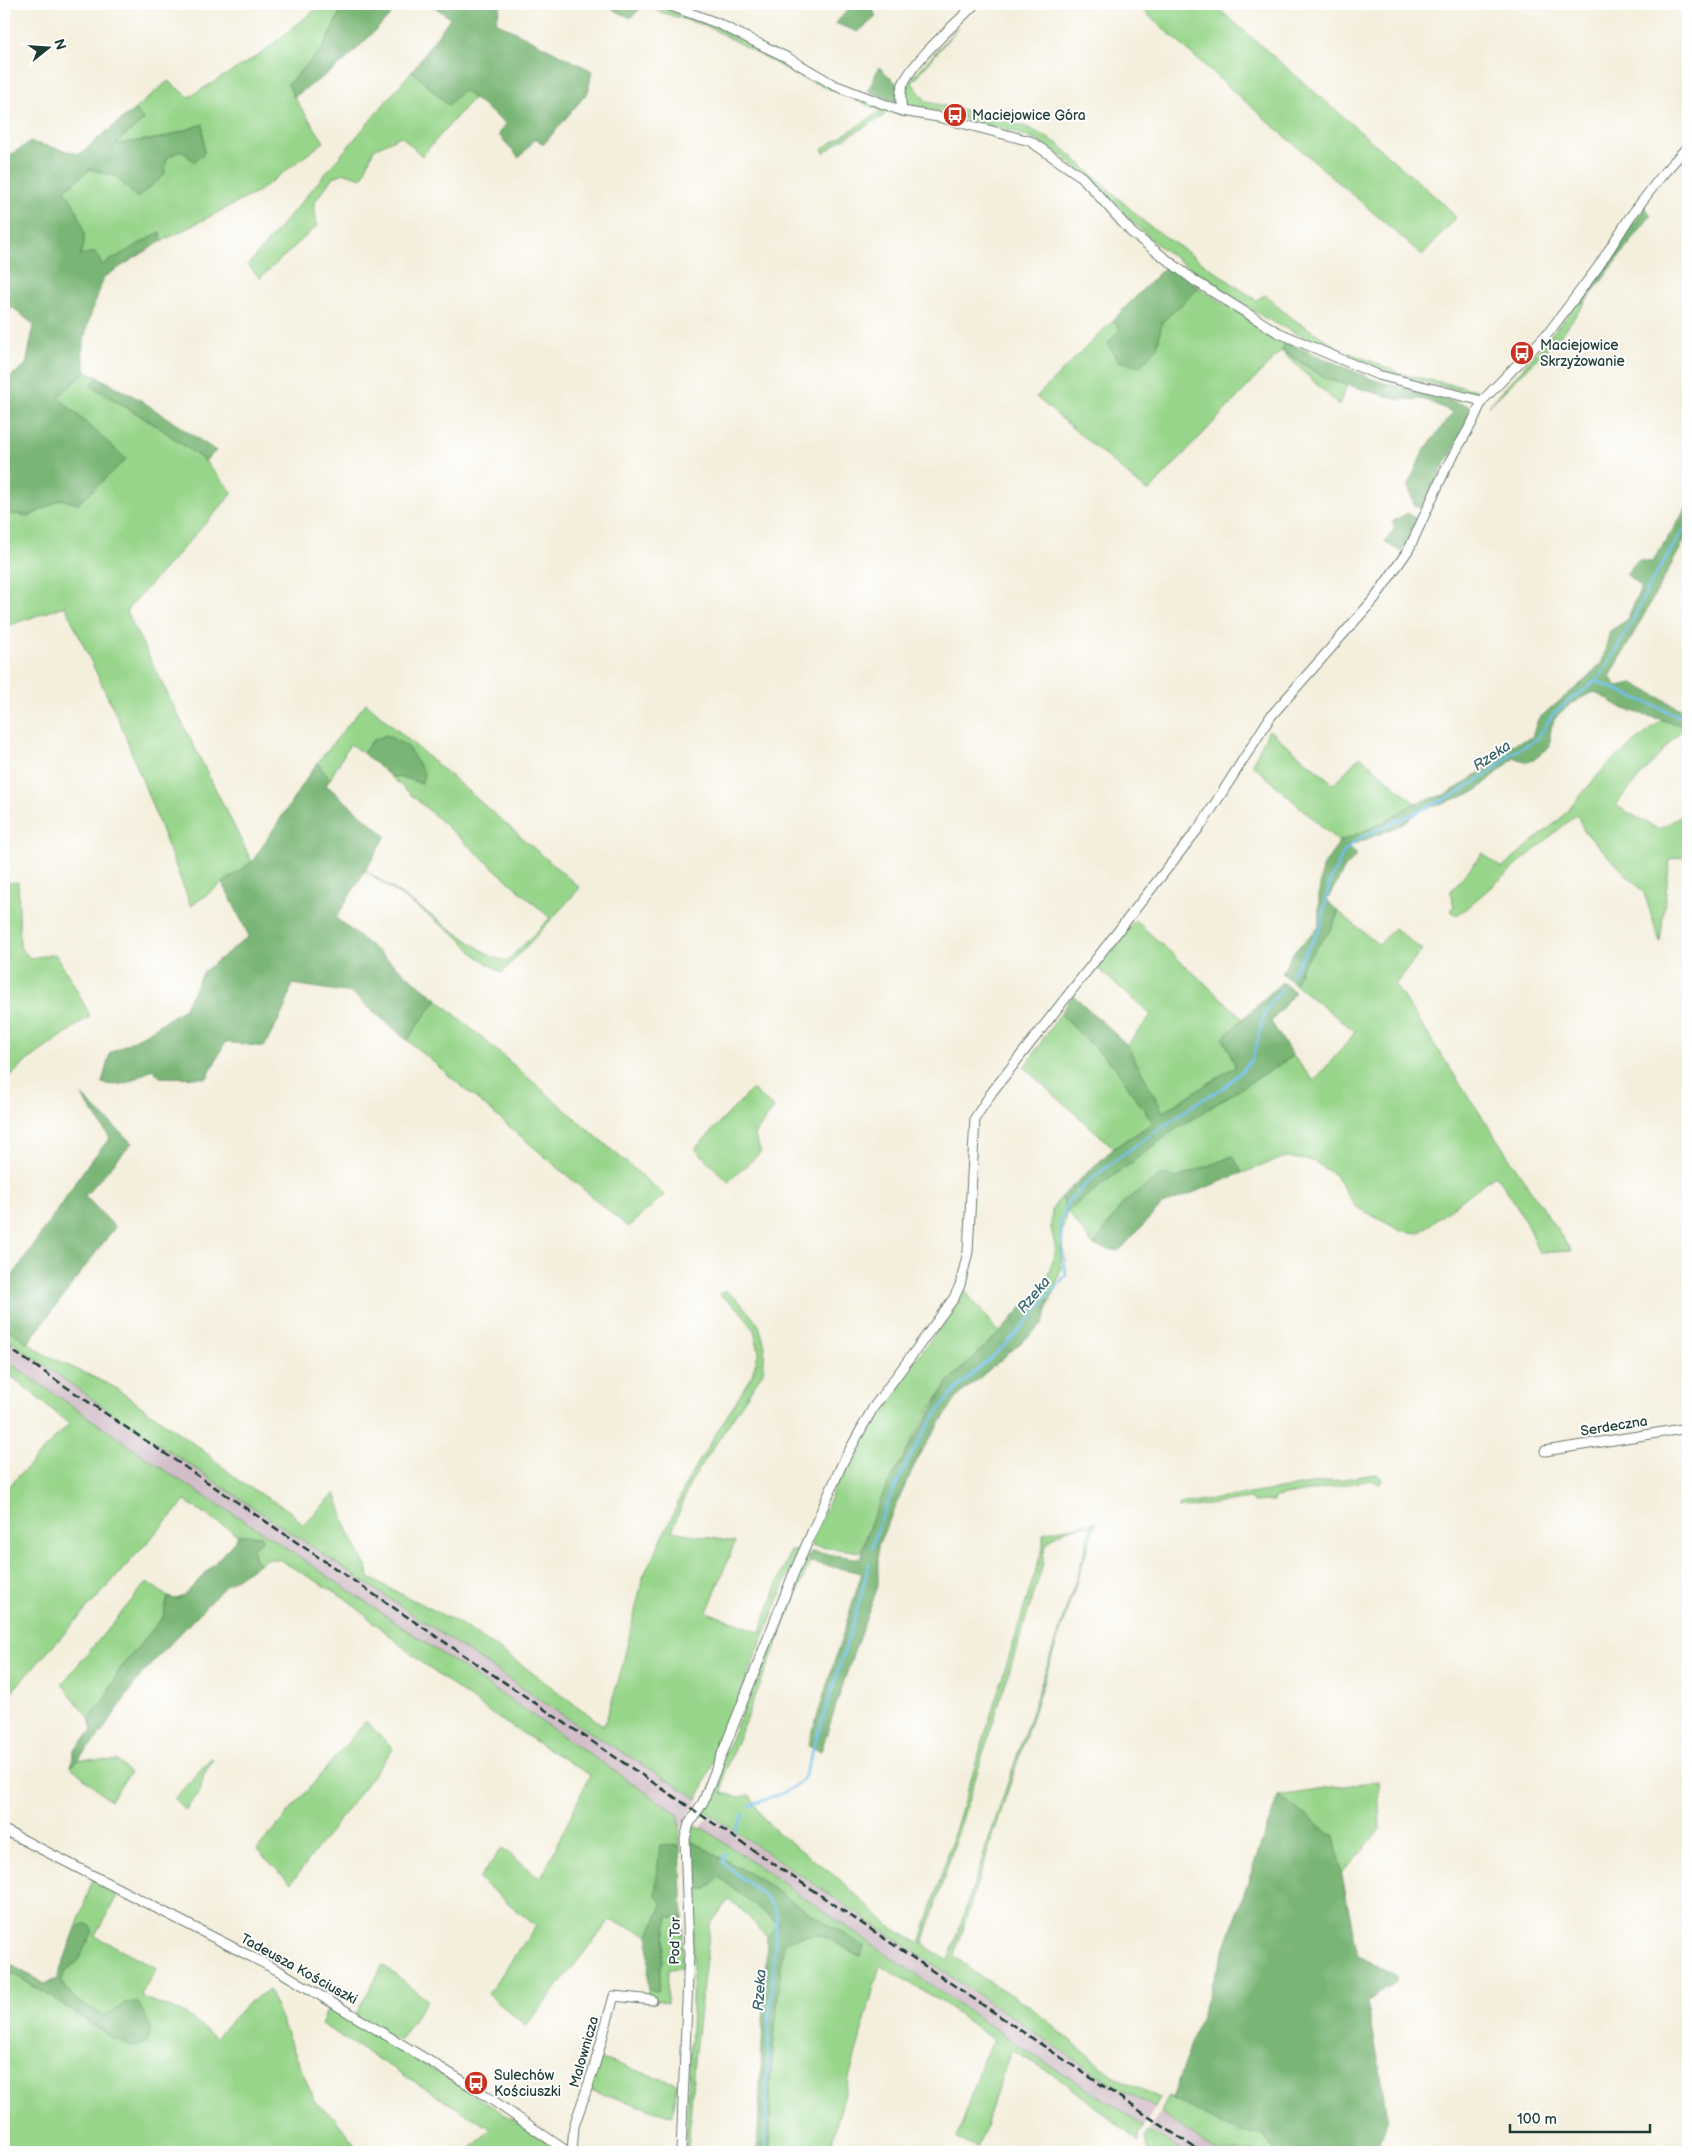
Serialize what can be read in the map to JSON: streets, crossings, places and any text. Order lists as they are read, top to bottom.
{
  "streets": {
    "street": [
      "Serdeczna",
      "Pod Tor",
      "Tadeusza Kościuszki",
      "Malownicza"
    ]
  },
  "crossings": [
    ["Tadeusza Kościuszki", "Malownicza"]
  ],
  "water": ["Rzeka"],
  "places": {
    "bus stop": ["Maciejowice Góra", "Maciejowice Skrzyżowanie", "Sulechów Kościuszki"]
  },
  "scale_bar": "100 m",
  "north": "right"
}
